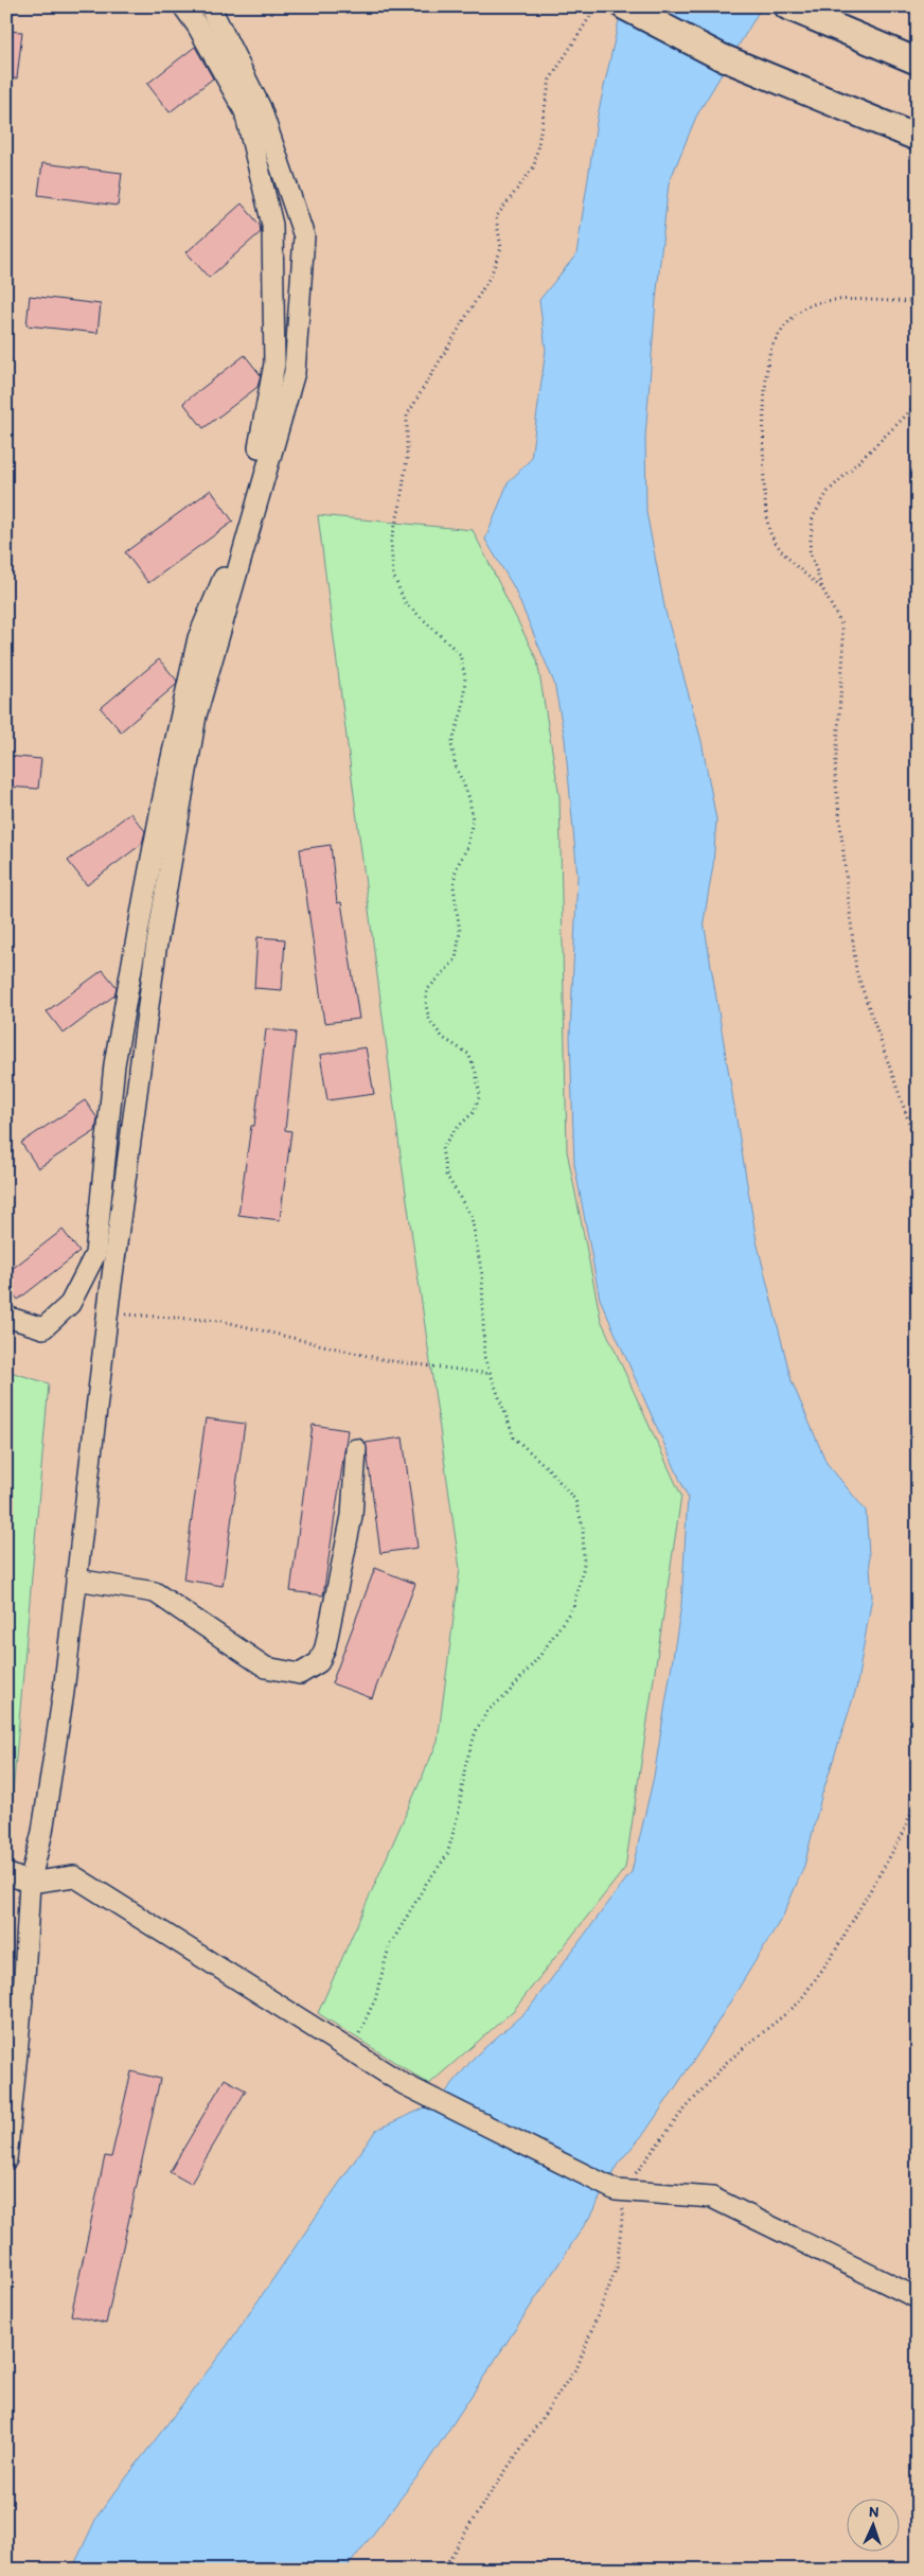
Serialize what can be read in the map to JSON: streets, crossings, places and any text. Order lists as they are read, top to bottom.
{
  "north": "top"
}
